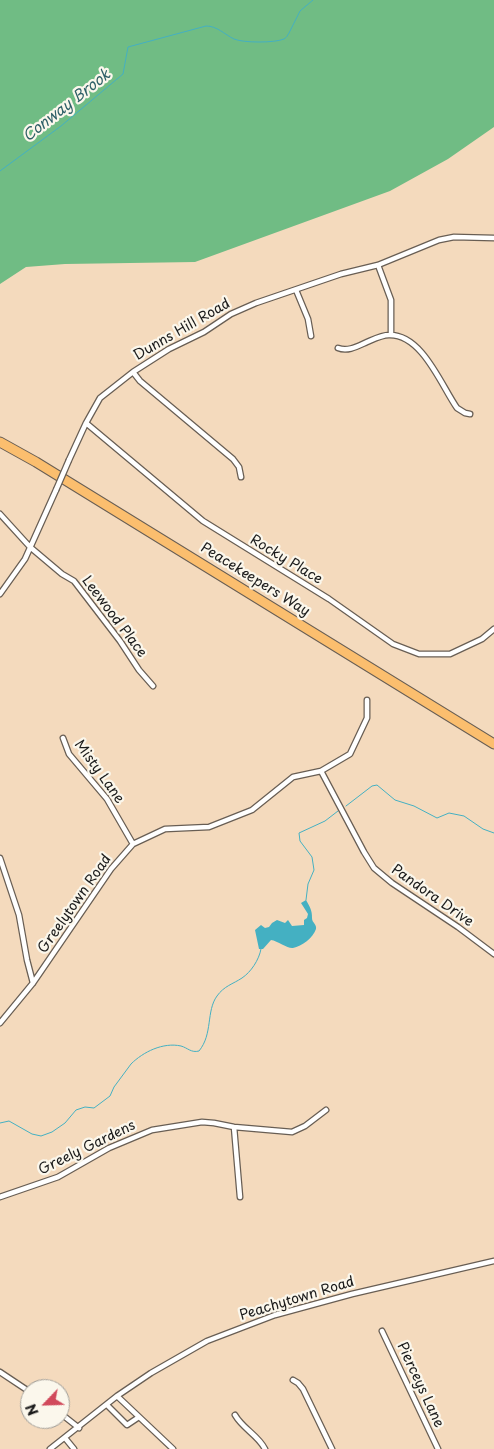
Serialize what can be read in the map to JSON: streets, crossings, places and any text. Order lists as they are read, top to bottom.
{
  "streets": {
    "highway": ["Peacekeepers Way"],
    "street": [
      "Dunns Hill Road",
      "Rocky Place",
      "Leewood Place",
      "Misty Lane",
      "Pandora Drive",
      "Greelytown Road",
      "Greely Gardens",
      "Peachytown Road",
      "Pierceys Lane"
    ]
  },
  "crossings": [
    ["Dunns Hill Road", "Rocky Place"],
    ["Dunns Hill Road", "Leewood Place"],
    ["Misty Lane", "Greelytown Road"],
    ["Pandora Drive", "Greelytown Road"]
  ],
  "water": ["Conway Brook"],
  "north": "bottom left"
}
